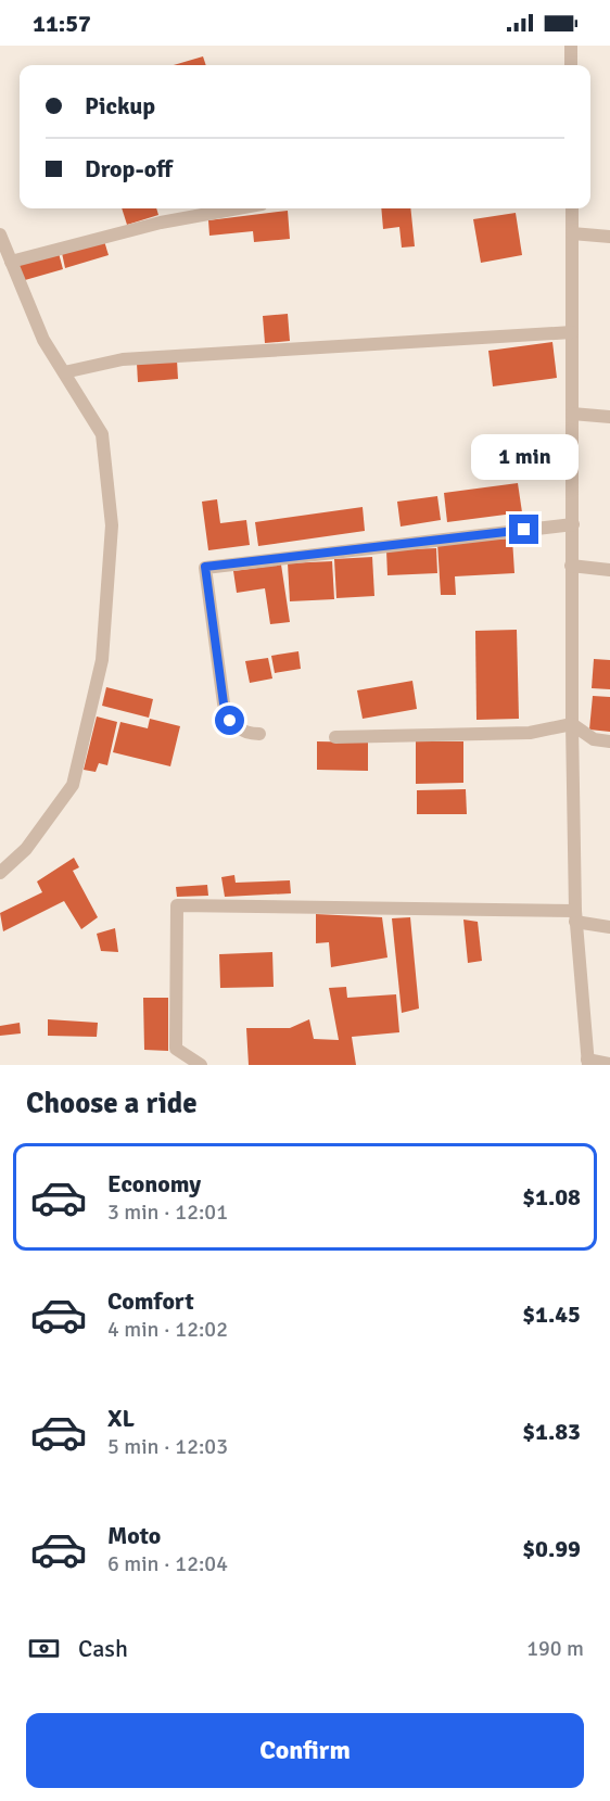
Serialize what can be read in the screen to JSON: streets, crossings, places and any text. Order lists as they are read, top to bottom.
{
  "page": {
    "status": "11:57",
    "banner": ["Pickup", "Drop-off"],
    "bubble": "1 min",
    "heading": "Choose a ride",
    "list": [
      {
        "name": "Economy",
        "note": "3 min · 12:01",
        "value": "$1.08"
      },
      {
        "name": "Comfort",
        "note": "4 min · 12:02",
        "value": "$1.45"
      },
      {
        "name": "XL",
        "note": "5 min · 12:03",
        "value": "$1.83"
      },
      {
        "name": "Moto",
        "note": "6 min · 12:04",
        "value": "$0.99"
      }
    ],
    "pay": ["Cash", "190 m"],
    "buttons": "Confirm"
  }
}
